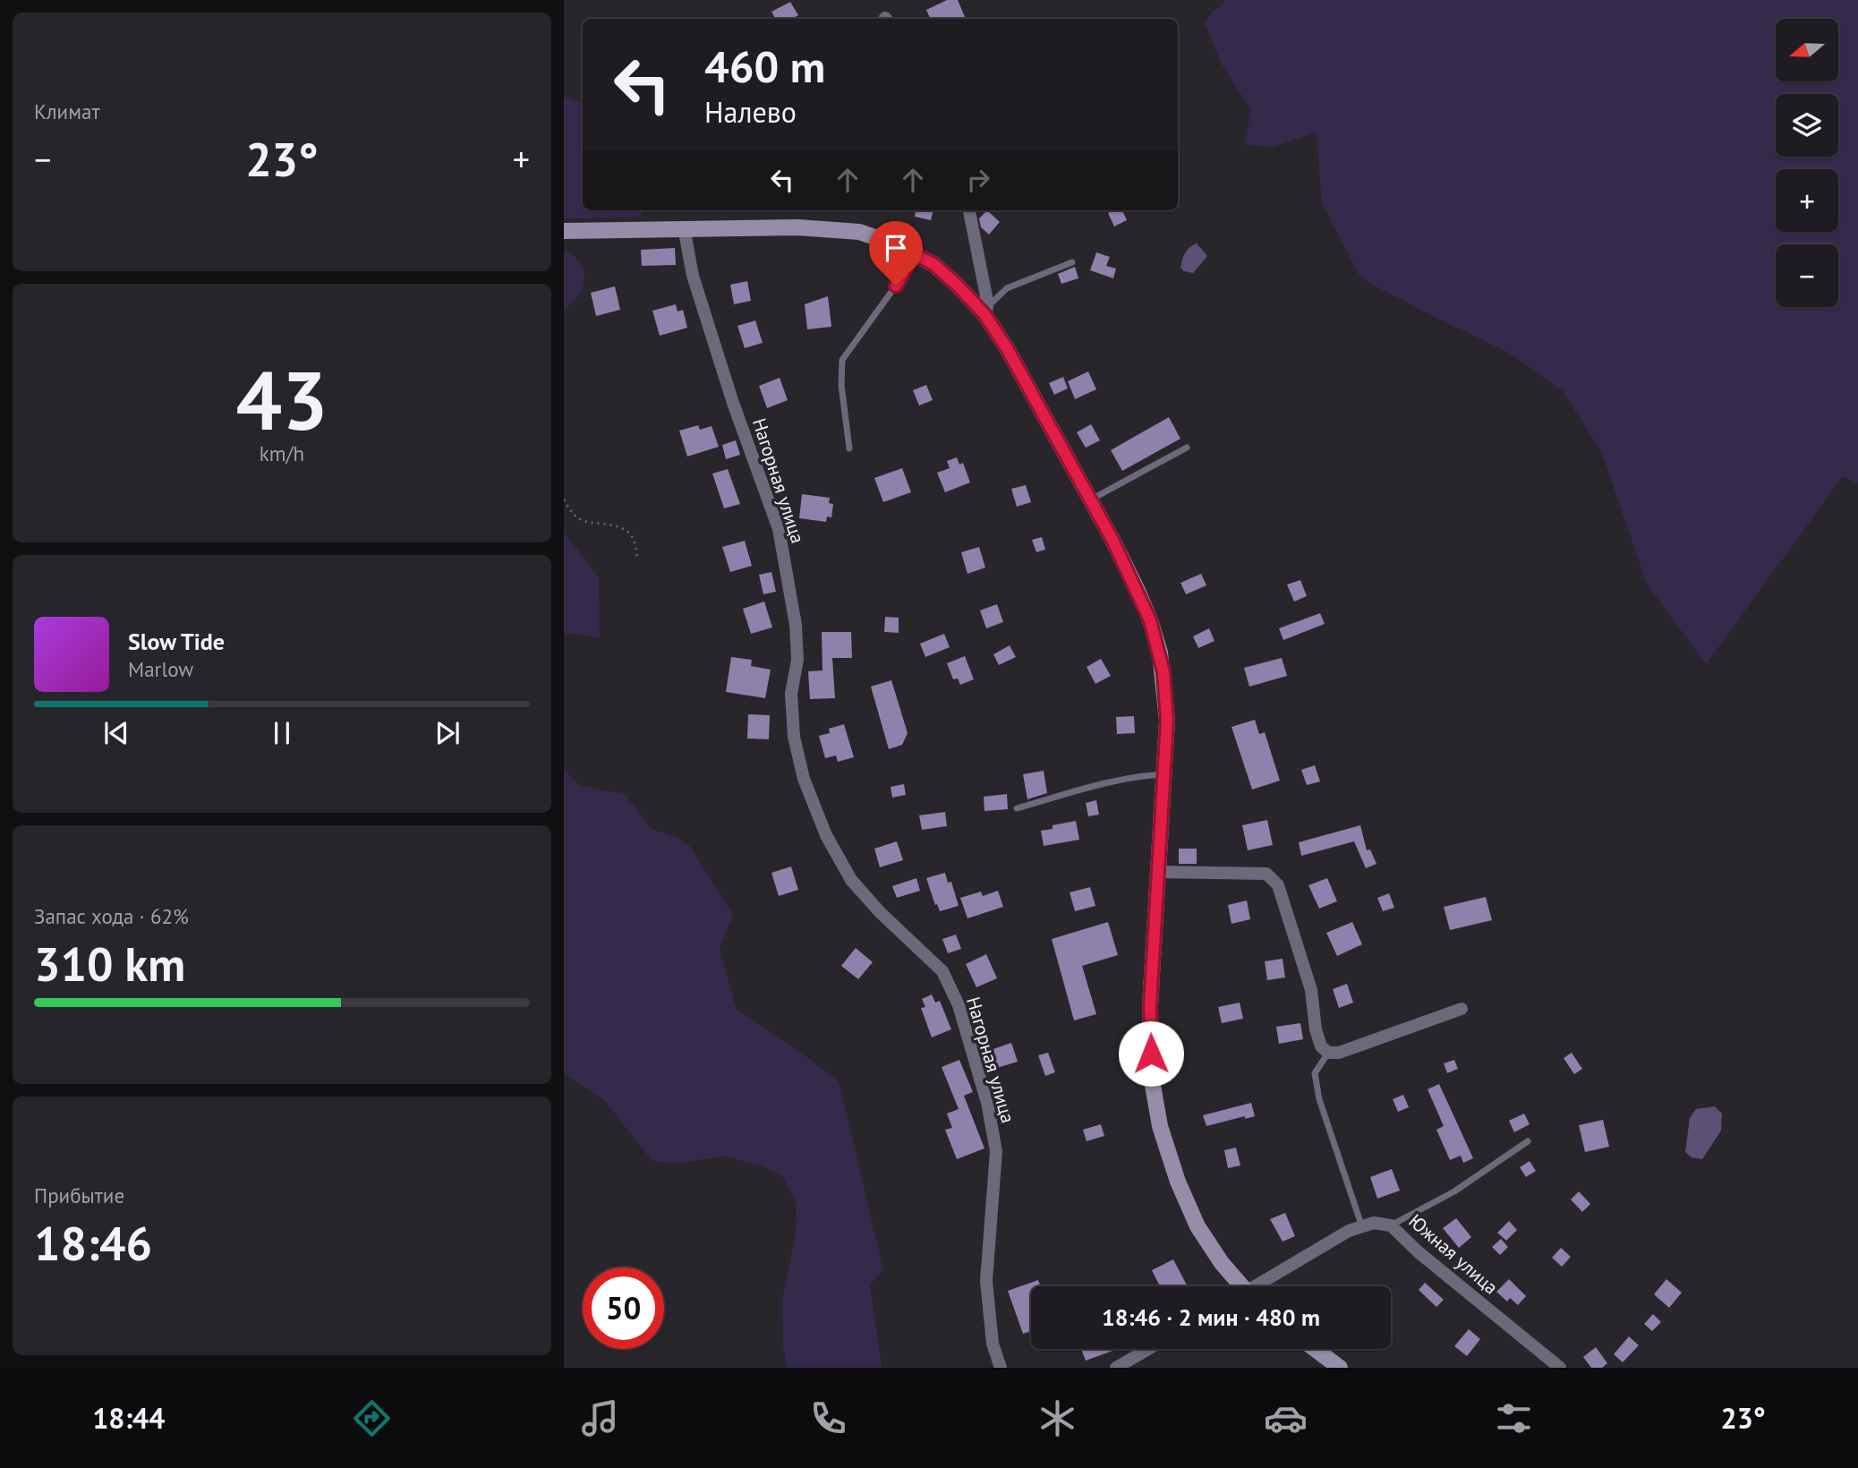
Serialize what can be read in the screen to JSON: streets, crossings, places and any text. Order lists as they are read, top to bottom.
{
  "streets": {
    "street": ["Нагорная улица", "Южная улица"]
  },
  "north": "left",
  "page": {
    "tile": [
      "Климат",
      ["43", "km/h"],
      ["Запас хода · 62%", "310 km"],
      ["Прибытие", "18:46"]
    ],
    "map_buttons": ["+", "−"],
    "turn": ["460 m", "Налево"],
    "heat": ["−", "23°", "+"],
    "song": ["Slow Tide", "Marlow"],
    "limit": "50",
    "trip": "18:46 · 2 мин · 480 m",
    "tabs": ["18:44", "23°"]
  }
}
